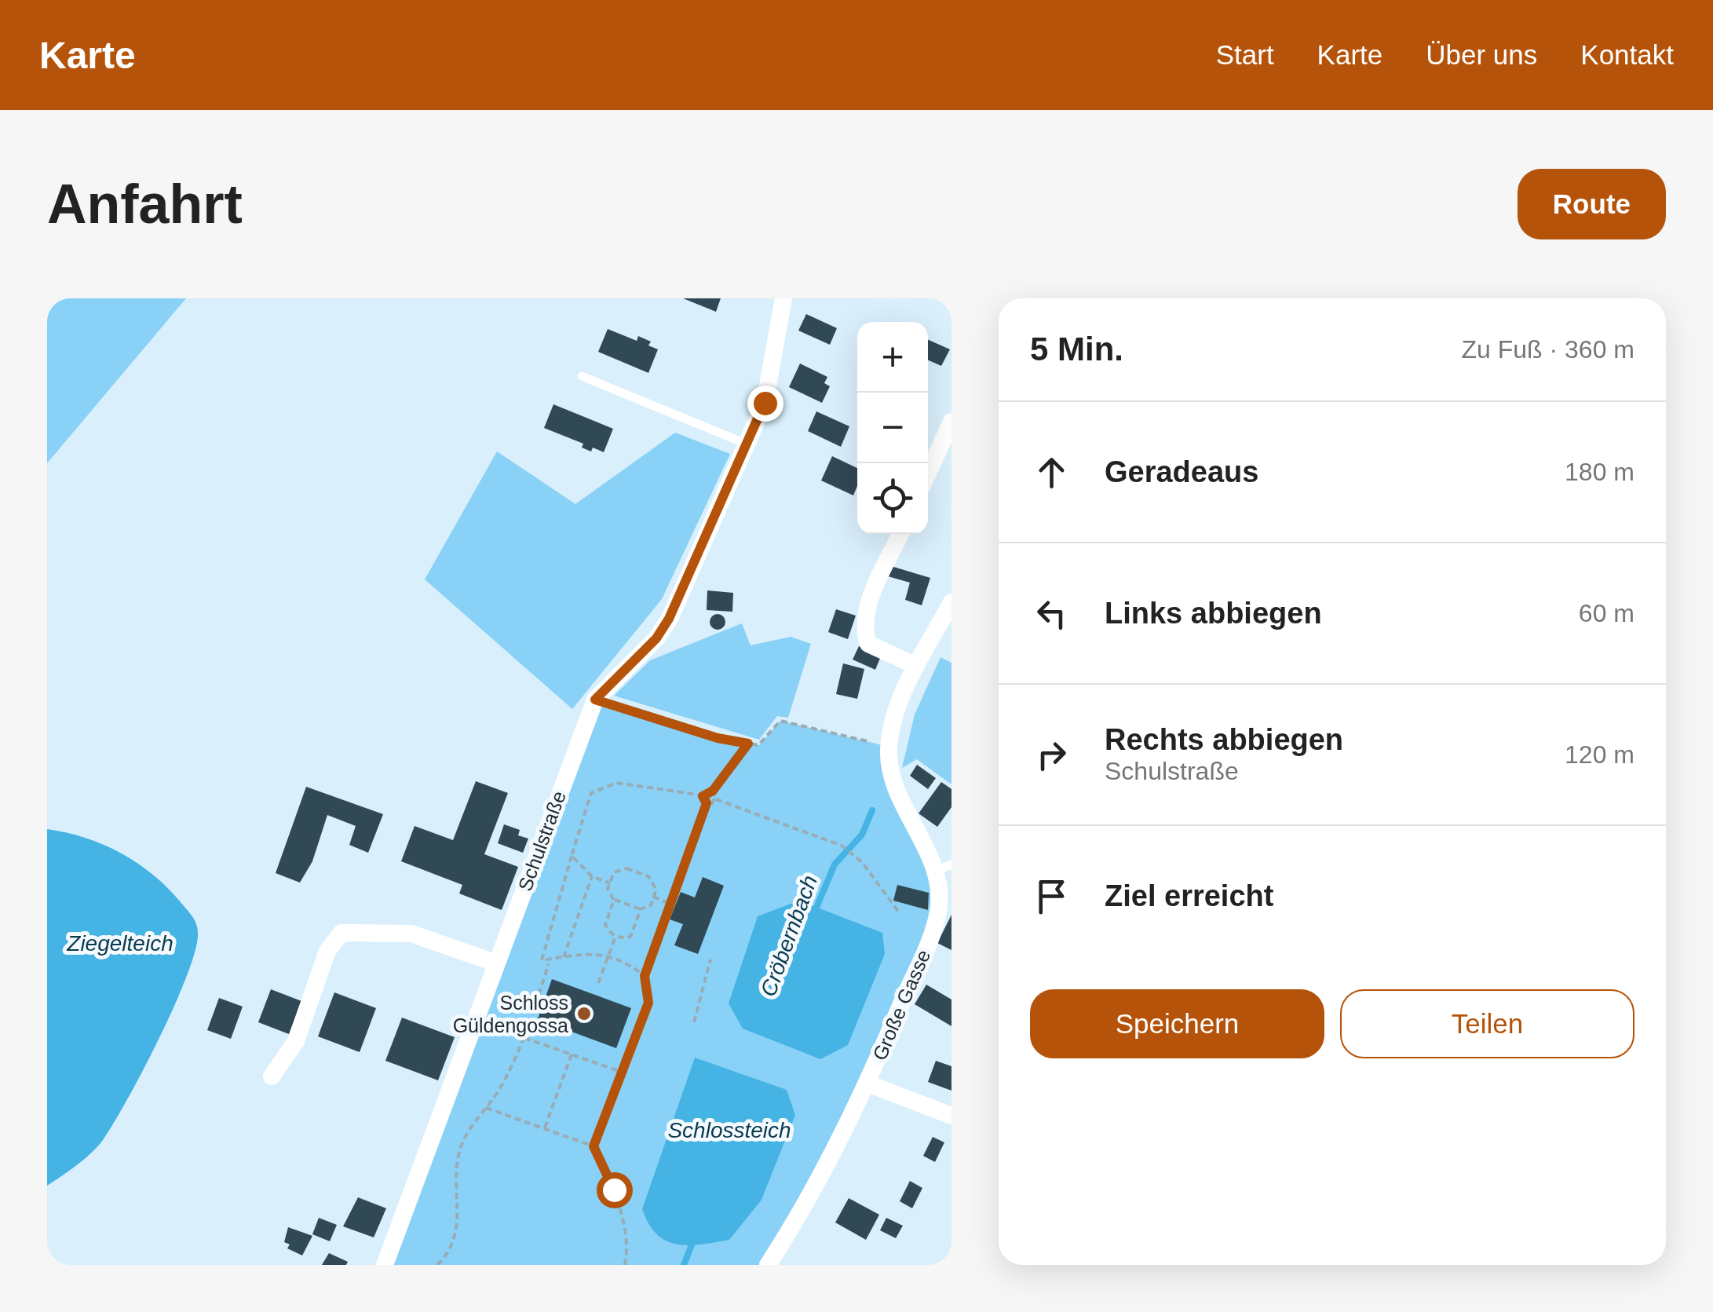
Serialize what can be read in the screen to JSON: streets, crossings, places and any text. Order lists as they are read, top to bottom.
{
  "streets": {
    "street": ["Schulstraße", "Große Gasse"]
  },
  "water": ["Cröbernbach", "Ziegelteich", "Schlossteich"],
  "places": ["Schloss Güldengossa"],
  "page": {
    "header": "Karte",
    "nav": [
      "Start",
      "Karte",
      "Über uns",
      "Kontakt"
    ],
    "buttons": [
      "Route",
      ["Speichern", "Teilen"]
    ],
    "title": "Anfahrt",
    "heading": ["5 Min.", "Zu Fuß · 360 m"],
    "map_buttons": ["+", "−"],
    "list": [
      ["Geradeaus", "180 m"],
      ["Links abbiegen", "60 m"],
      ["Rechts abbiegen", "Schulstraße", "120 m"],
      "Ziel erreicht"
    ]
  }
}
